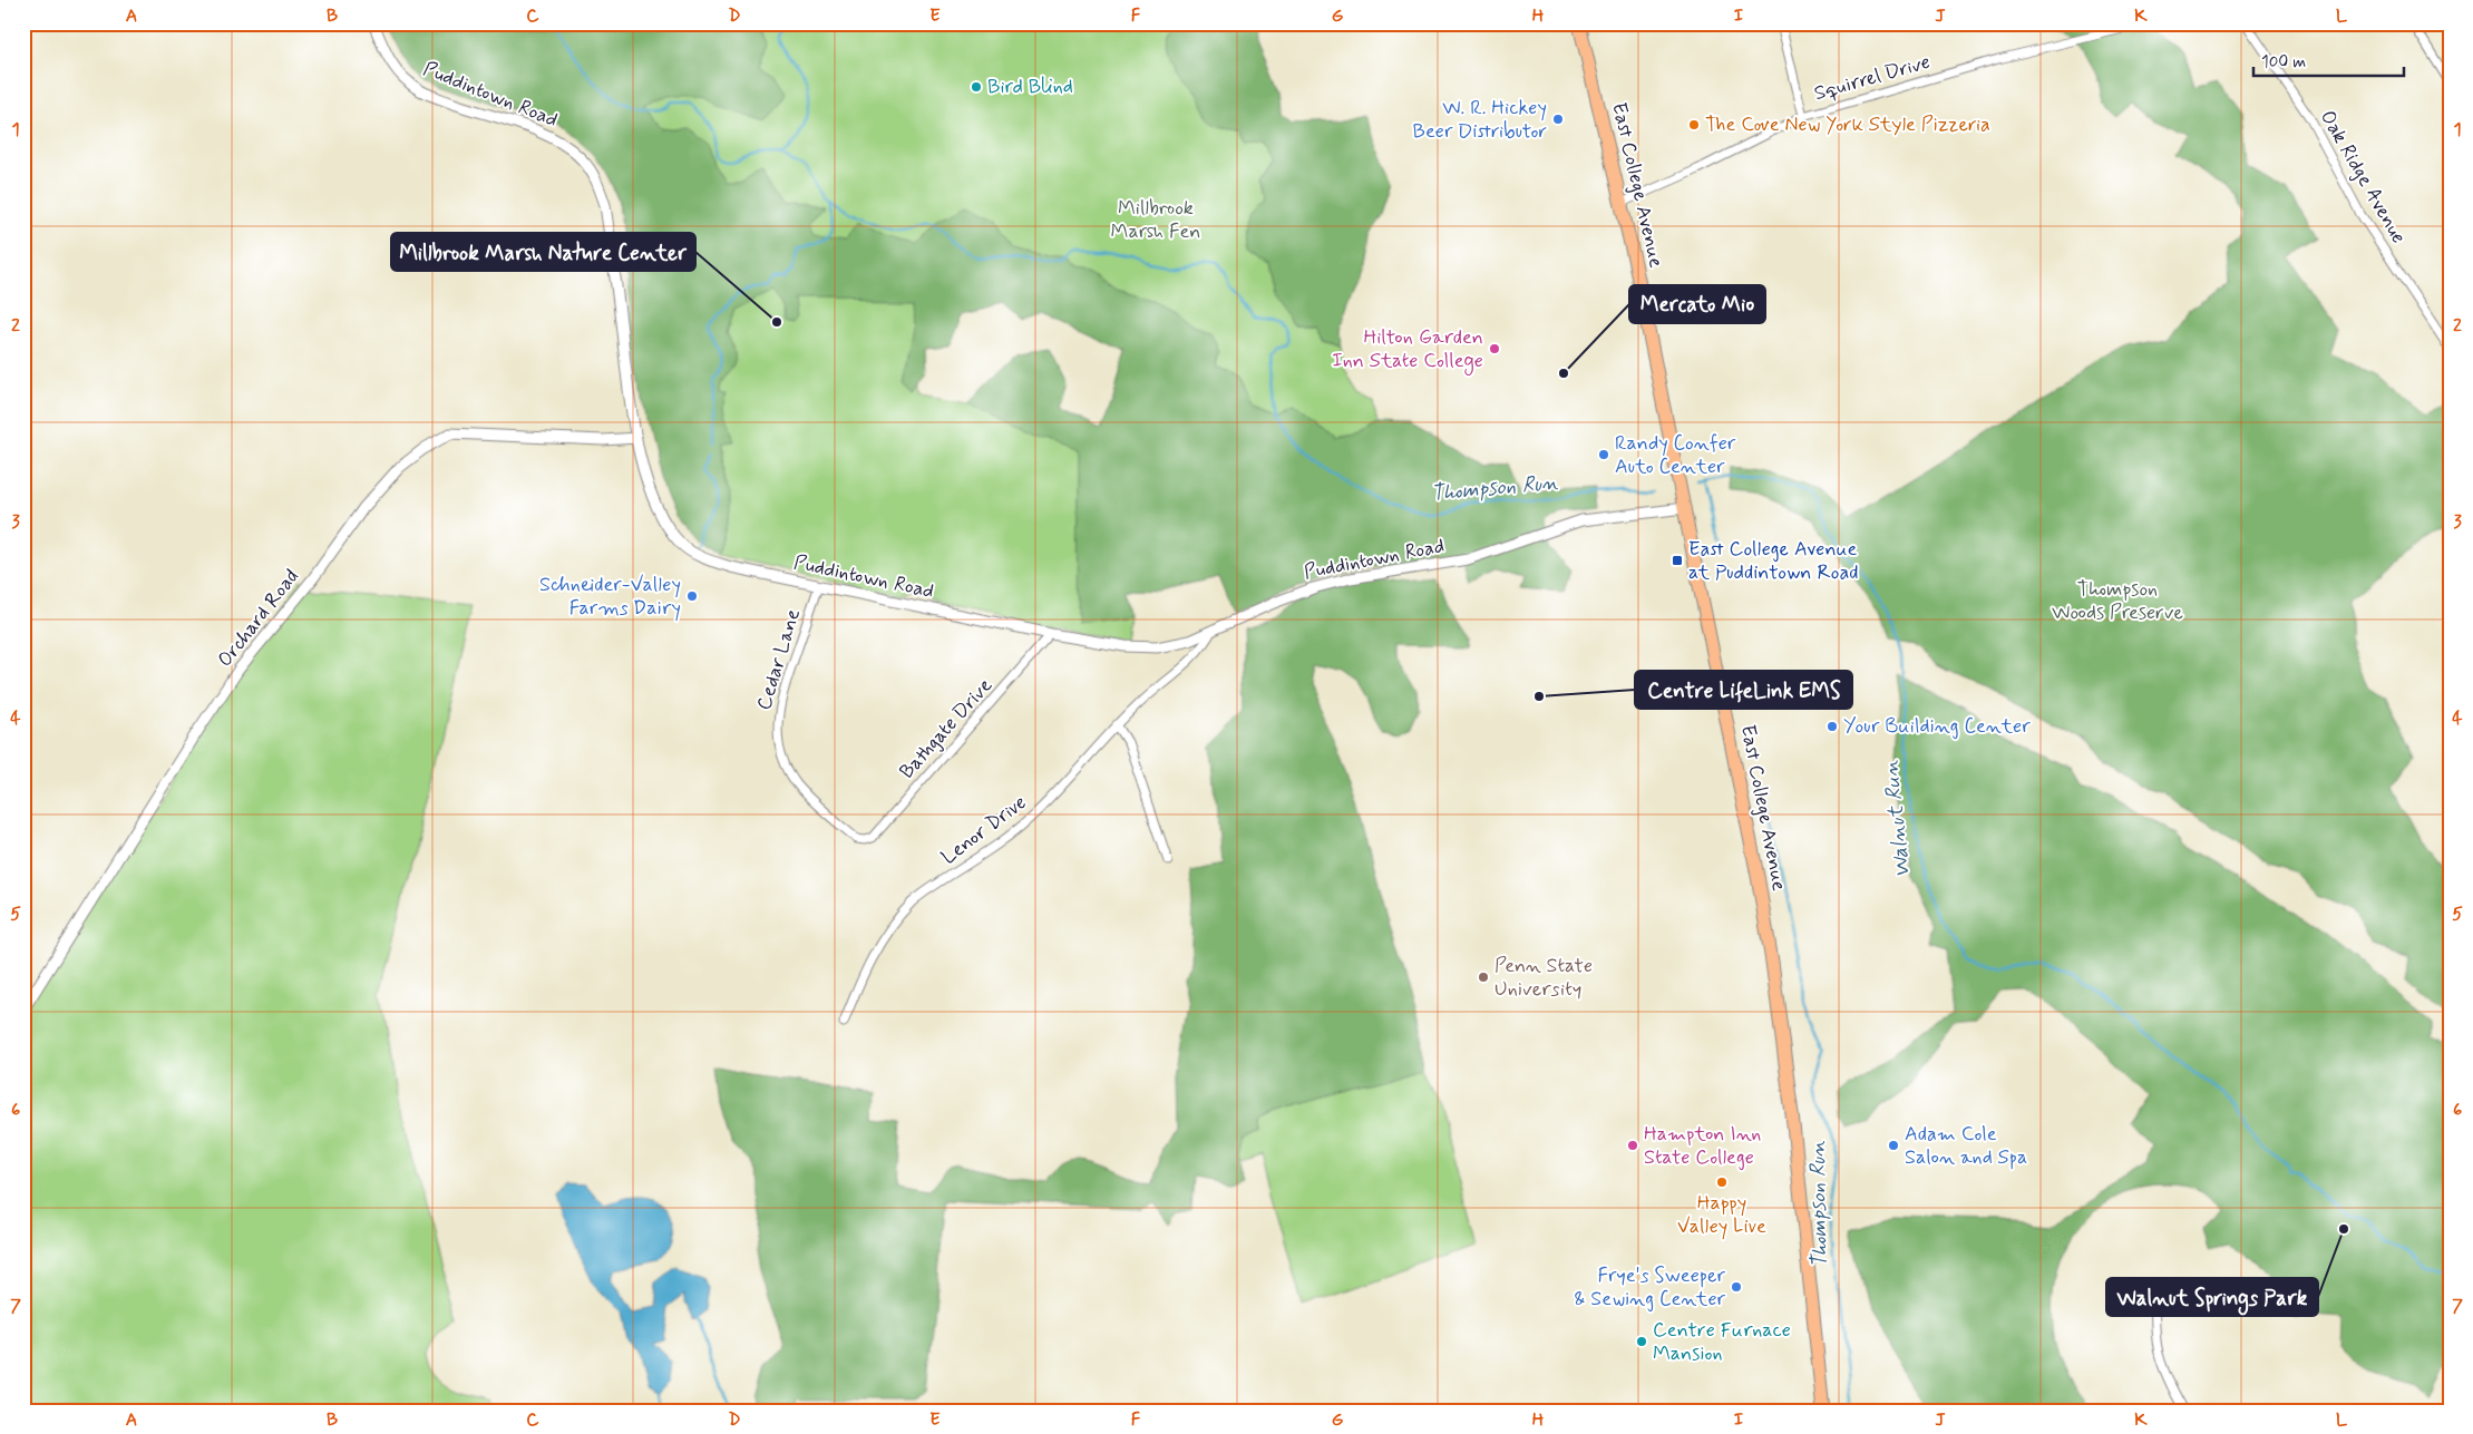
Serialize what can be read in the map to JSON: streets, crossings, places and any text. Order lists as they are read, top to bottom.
{
  "streets": {
    "main road": ["East College Avenue"],
    "street": [
      "Squirrel Drive",
      "Puddintown Road",
      "Oak Ridge Avenue",
      "Orchard Road",
      "Cedar Lane",
      "Bathgate Drive",
      "Lenor Drive"
    ]
  },
  "crossings": [
    ["Squirrel Drive", "East College Avenue"],
    ["Puddintown Road", "East College Avenue"],
    ["Puddintown Road", "Orchard Road"],
    ["Puddintown Road", "Cedar Lane"],
    ["Puddintown Road", "Bathgate Drive"],
    ["Puddintown Road", "Lenor Drive"],
    ["Cedar Lane", "Bathgate Drive"]
  ],
  "water": ["Thompson Run", "Walnut Run"],
  "parks": ["Millbrook Marsh Fen", "Thompson Woods Preserve"],
  "places": {
    "other": [
      "Bird Blind",
      "W. R. Hickey Beer Distributor",
      "The Cove New York Style Pizzeria",
      "Millbrook Marsh Nature Center",
      "Hilton Garden Inn State College",
      "Mercato Mio",
      "Randy Confer Auto Center",
      "Schneider-Valley Farms Dairy",
      "Centre LifeLink EMS",
      "Your Building Center",
      "Penn State University",
      "Hampton Inn State College",
      "Adam Cole Salon and Spa",
      "Happy Valley Live",
      "Walnut Springs Park",
      "Frye's Sweeper & Sewing Center",
      "Centre Furnace Mansion"
    ],
    "transit": ["East College Avenue at Puddintown Road"]
  },
  "scale_bar": "100 m",
  "grid": {
    "columns": [
      "A",
      "B",
      "C",
      "D",
      "E",
      "F",
      "G",
      "H",
      "I",
      "J",
      "K",
      "L"
    ],
    "rows": [
      "1",
      "2",
      "3",
      "4",
      "5",
      "6",
      "7"
    ]
  }
}
